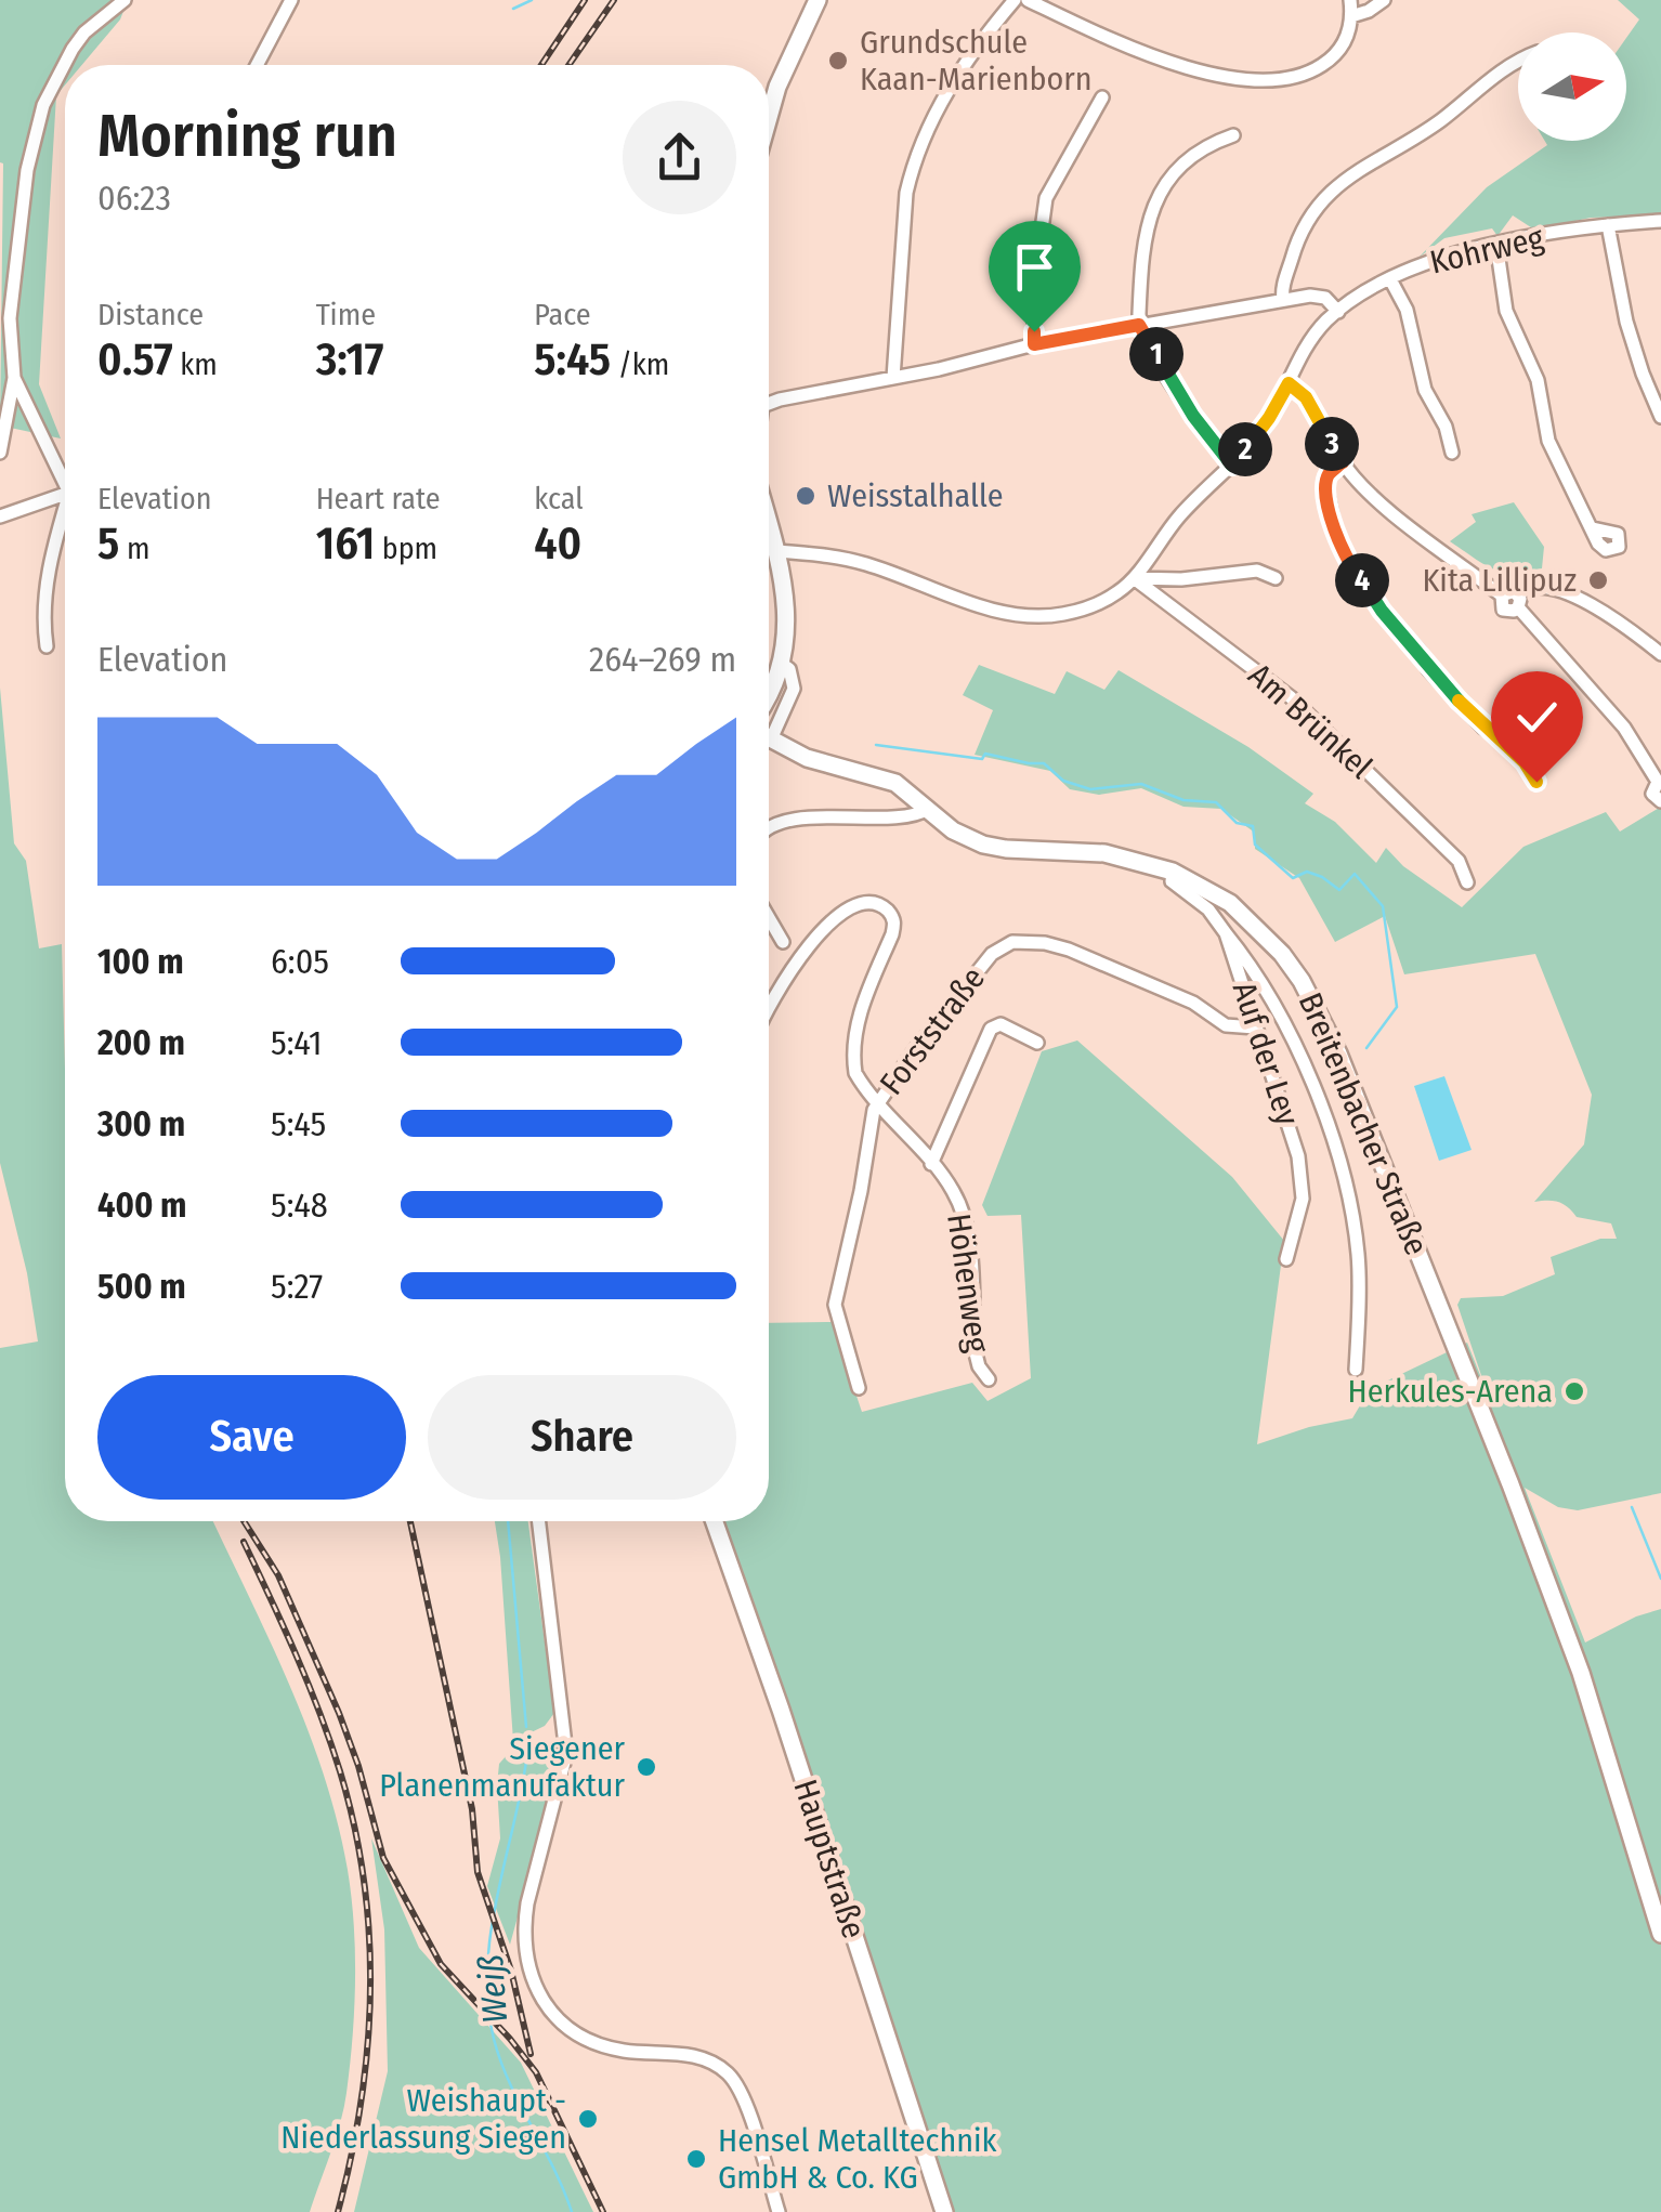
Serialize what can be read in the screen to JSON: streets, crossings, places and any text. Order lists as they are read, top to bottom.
{
  "streets": {
    "street": [
      "Kohrweg",
      "Am Brünkel",
      "Forststraße",
      "Auf der Ley",
      "Breitenbacher Straße",
      "Höhenweg",
      "Hauptstraße"
    ]
  },
  "crossings": [
    ["Kohrweg", "Am Brünkel"],
    ["Forststraße", "Auf der Ley"],
    ["Forststraße", "Höhenweg"],
    ["Auf der Ley", "Breitenbacher Straße"]
  ],
  "water": ["Weiß"],
  "places": [
    "Grundschule Kaan-Marienborn",
    "Weisstalhalle",
    "Kita Lillipuz",
    "Herkules-Arena",
    "Siegener Planenmanufaktur",
    "Weishaupt - Niederlassung Siegen",
    "Hensel Metalltechnik GmbH & Co. KG"
  ],
  "north": "right",
  "page": {
    "heading": ["Morning run", "06:23"],
    "stats": [
      ["Distance", "0.57 km"],
      ["Time", "3:17"],
      ["Pace", "5:45 /km"],
      ["Elevation", "5 m"],
      ["Heart rate", "161 bpm"],
      ["kcal", "40"]
    ],
    "pins": [
      "1",
      "3",
      "2",
      "4"
    ],
    "chart": ["Elevation", "264–269 m"],
    "list": [
      {
        "name": "100 m",
        "note": "6:05"
      },
      {
        "name": "200 m",
        "note": "5:41"
      },
      {
        "name": "300 m",
        "note": "5:45"
      },
      {
        "name": "400 m",
        "note": "5:48"
      },
      {
        "name": "500 m",
        "note": "5:27"
      }
    ],
    "buttons": ["Save", "Share"]
  }
}
